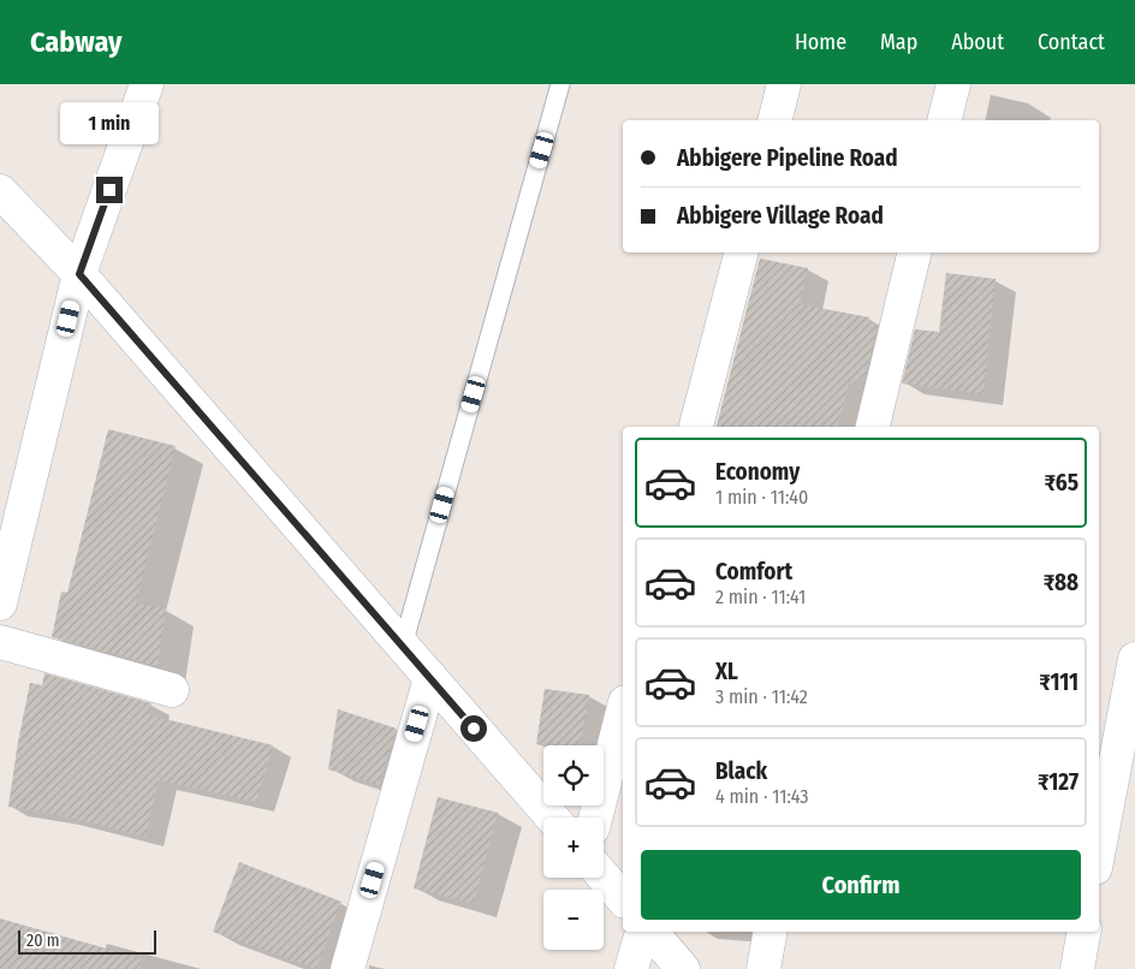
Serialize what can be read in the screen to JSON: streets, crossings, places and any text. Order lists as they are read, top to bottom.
{
  "scale_bar": "20 m",
  "page": {
    "header": "Cabway",
    "nav": [
      "Home",
      "Map",
      "About",
      "Contact"
    ],
    "bubble": "1 min",
    "banner": ["Abbigere Pipeline Road", "Abbigere Village Road"],
    "list": [
      {
        "name": "Economy",
        "note": "1 min · 11:40",
        "value": "₹65"
      },
      {
        "name": "Comfort",
        "note": "2 min · 11:41",
        "value": "₹88"
      },
      {
        "name": "XL",
        "note": "3 min · 11:42",
        "value": "₹111"
      },
      {
        "name": "Black",
        "note": "4 min · 11:43",
        "value": "₹127"
      }
    ],
    "map_buttons": ["+", "−"],
    "buttons": "Confirm",
    "scale": "20 m"
  }
}
